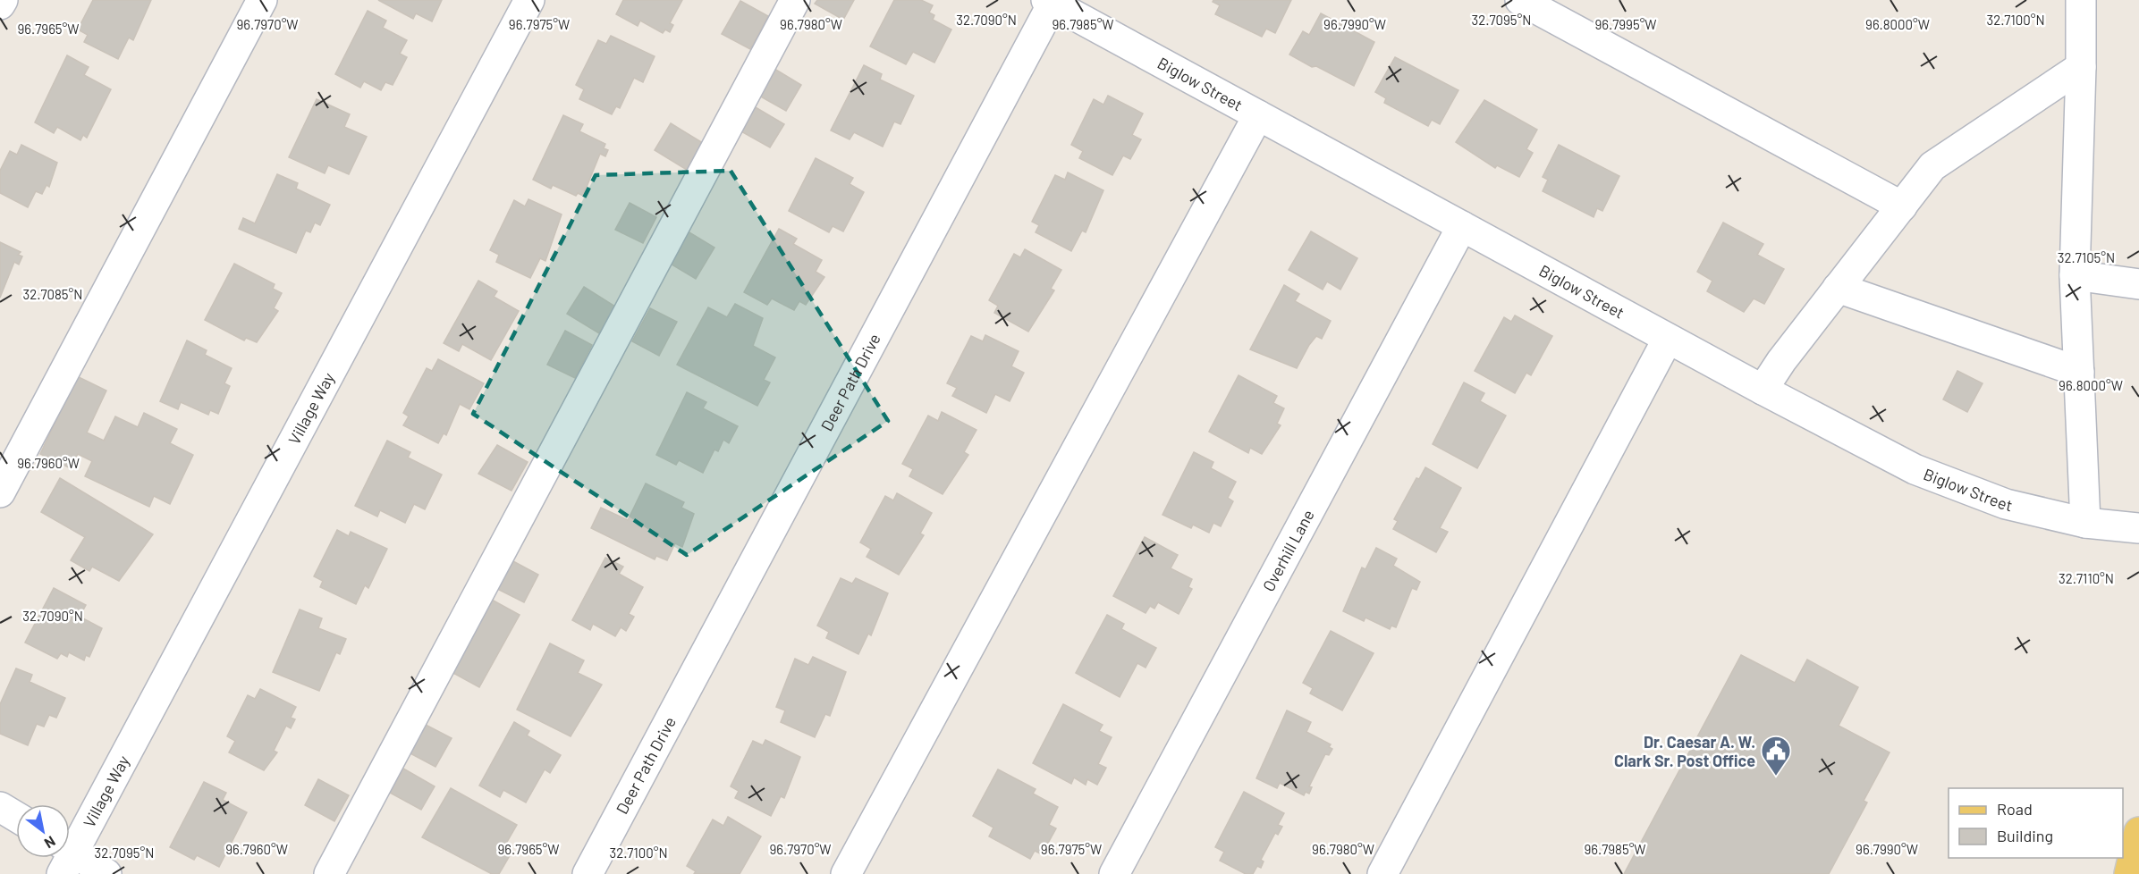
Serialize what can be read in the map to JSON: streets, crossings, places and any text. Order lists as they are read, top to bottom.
{
  "streets": {
    "street": [
      "Biglow Street",
      "Deer Path Drive",
      "Village Way",
      "Overhill Lane"
    ]
  },
  "crossings": [
    ["Biglow Street", "Deer Path Drive"],
    ["Biglow Street", "Overhill Lane"]
  ],
  "places": {
    "public building": ["Dr. Caesar A. W. Clark Sr. Post Office"]
  },
  "legend": ["Road", "Building"],
  "north": "bottom right",
  "coordinates": [
    "32.7090°N",
    "32.7095°N",
    "32.7100°N",
    "96.7985°W",
    "96.7970°W",
    "96.7975°W",
    "96.7980°W",
    "96.7990°W",
    "96.7995°W",
    "96.8000°W",
    "96.7965°W",
    "32.7105°N",
    "32.7085°N",
    "96.7960°W",
    "32.7110°N"
  ]
}
